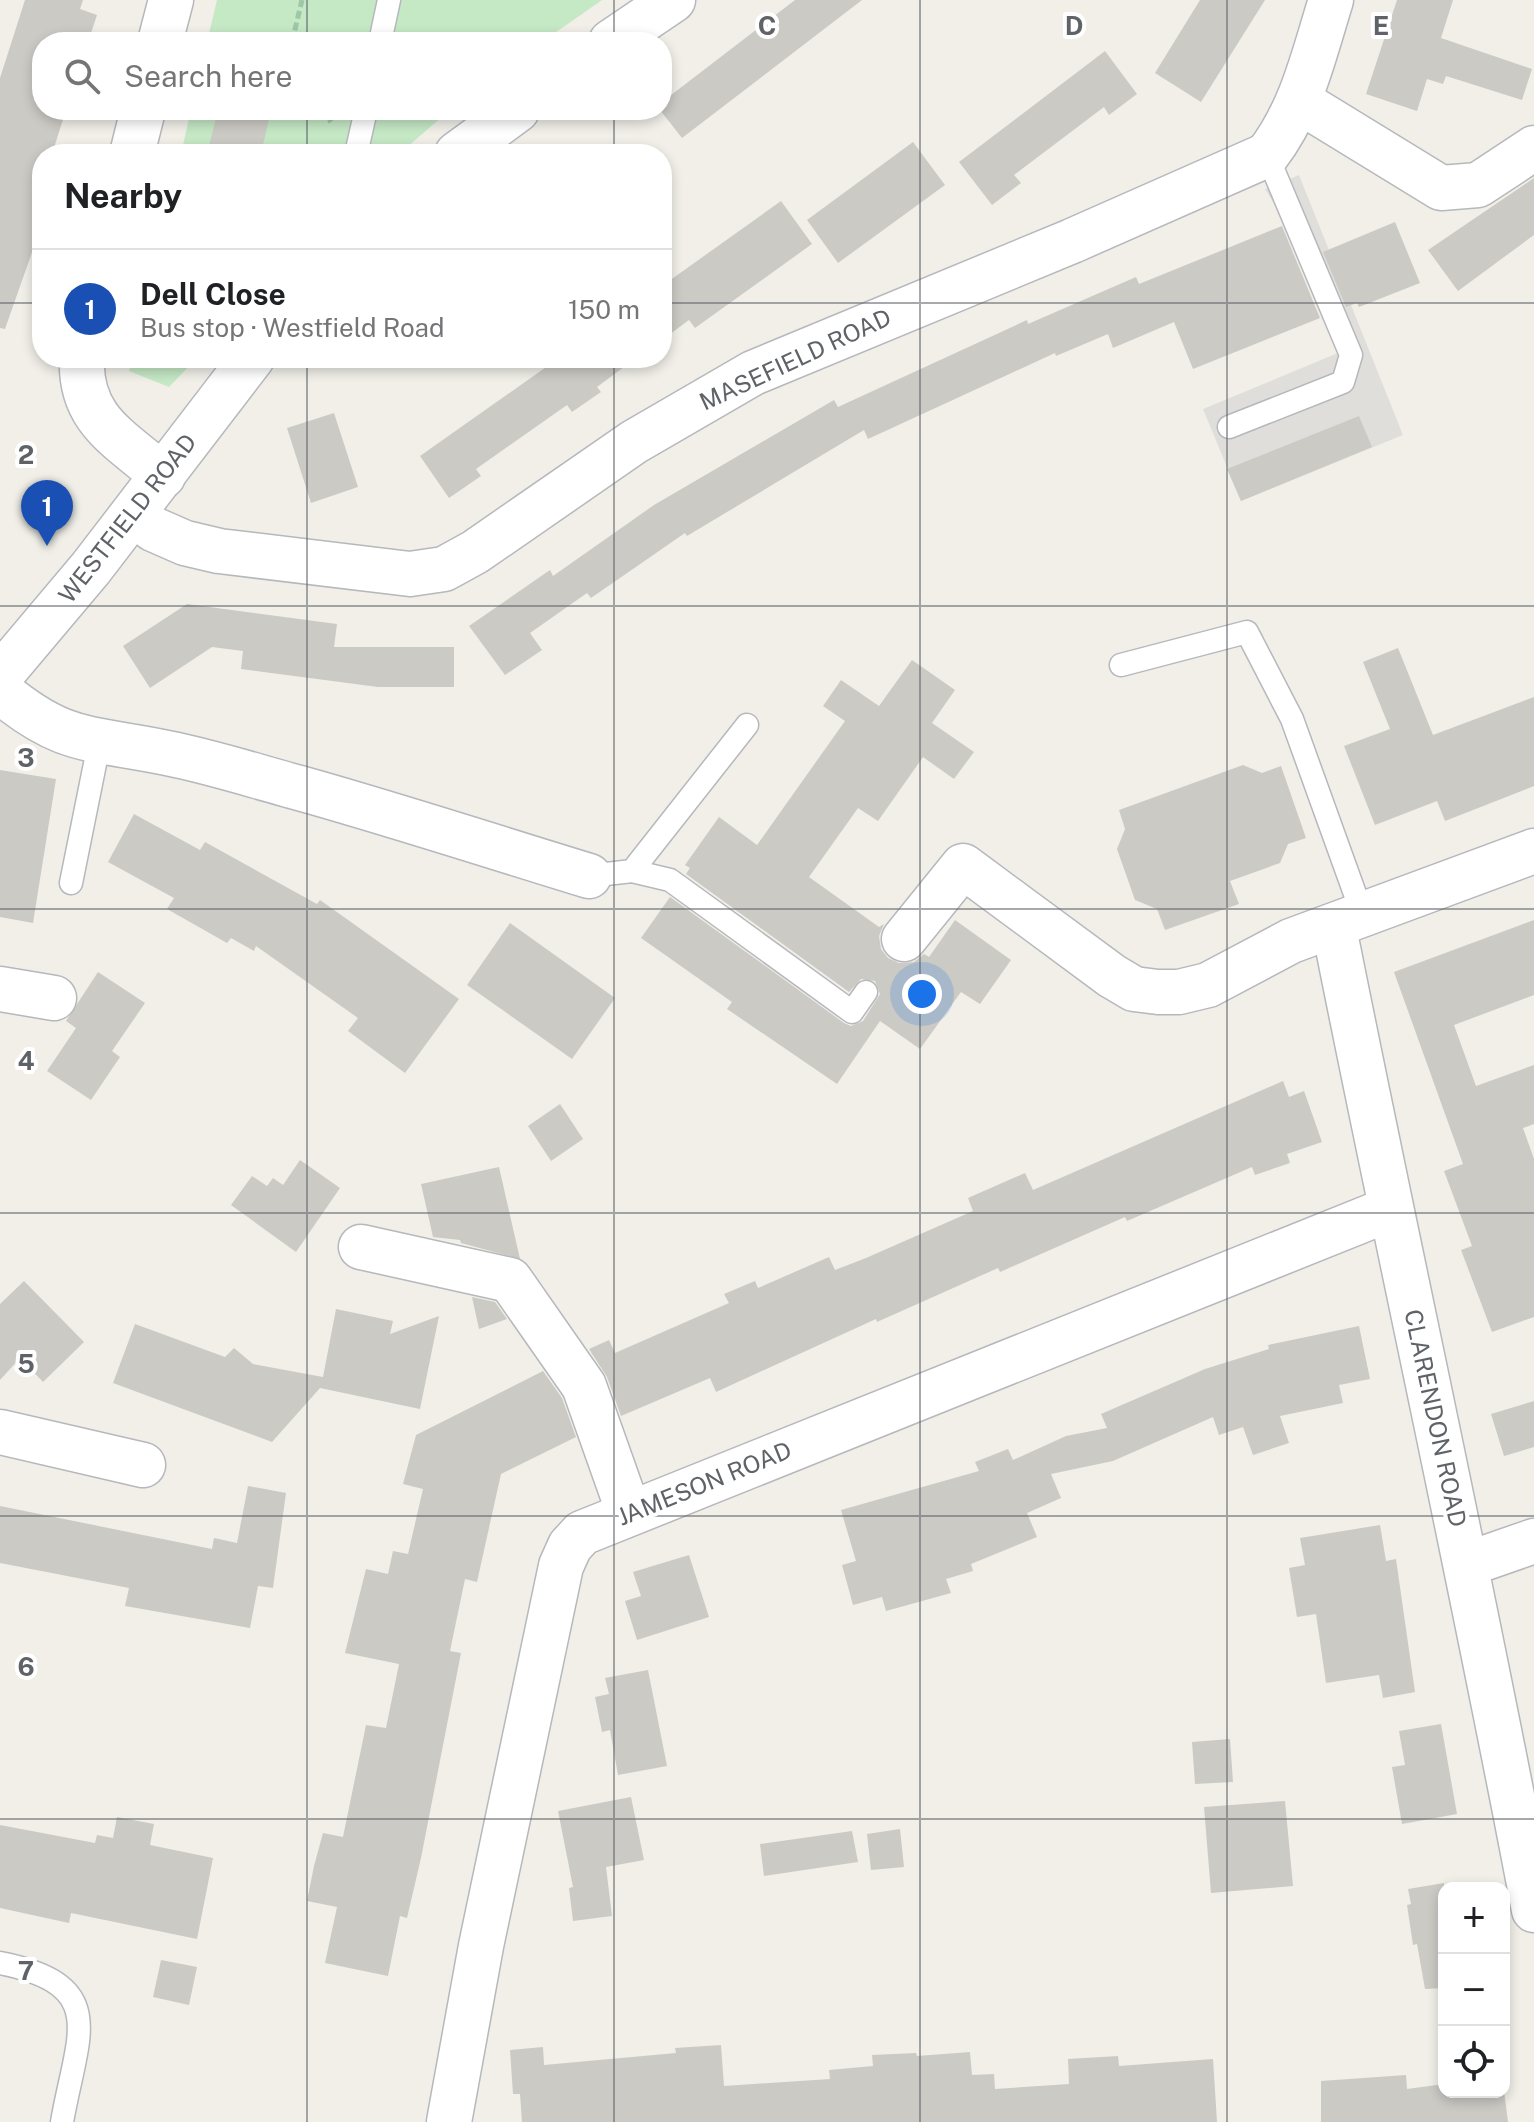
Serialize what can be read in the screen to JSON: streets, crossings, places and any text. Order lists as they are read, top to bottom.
{
  "streets": {
    "street": [
      "MASEFIELD ROAD",
      "WESTFIELD ROAD",
      "CLARENDON ROAD",
      "JAMESON ROAD"
    ]
  },
  "crossings": [
    ["MASEFIELD ROAD", "WESTFIELD ROAD"],
    ["CLARENDON ROAD", "JAMESON ROAD"]
  ],
  "page": {
    "search": "Search here",
    "heading": "Nearby",
    "list": [
      {
        "mark": "1",
        "name": "Dell Close",
        "note": "Bus stop · Westfield Road",
        "value": "150 m"
      }
    ],
    "pins": "1",
    "map_buttons": ["+", "−"]
  },
  "grid": {
    "columns": ["C", "D", "E"],
    "rows": [
      "2",
      "3",
      "4",
      "5",
      "6",
      "7"
    ]
  }
}
